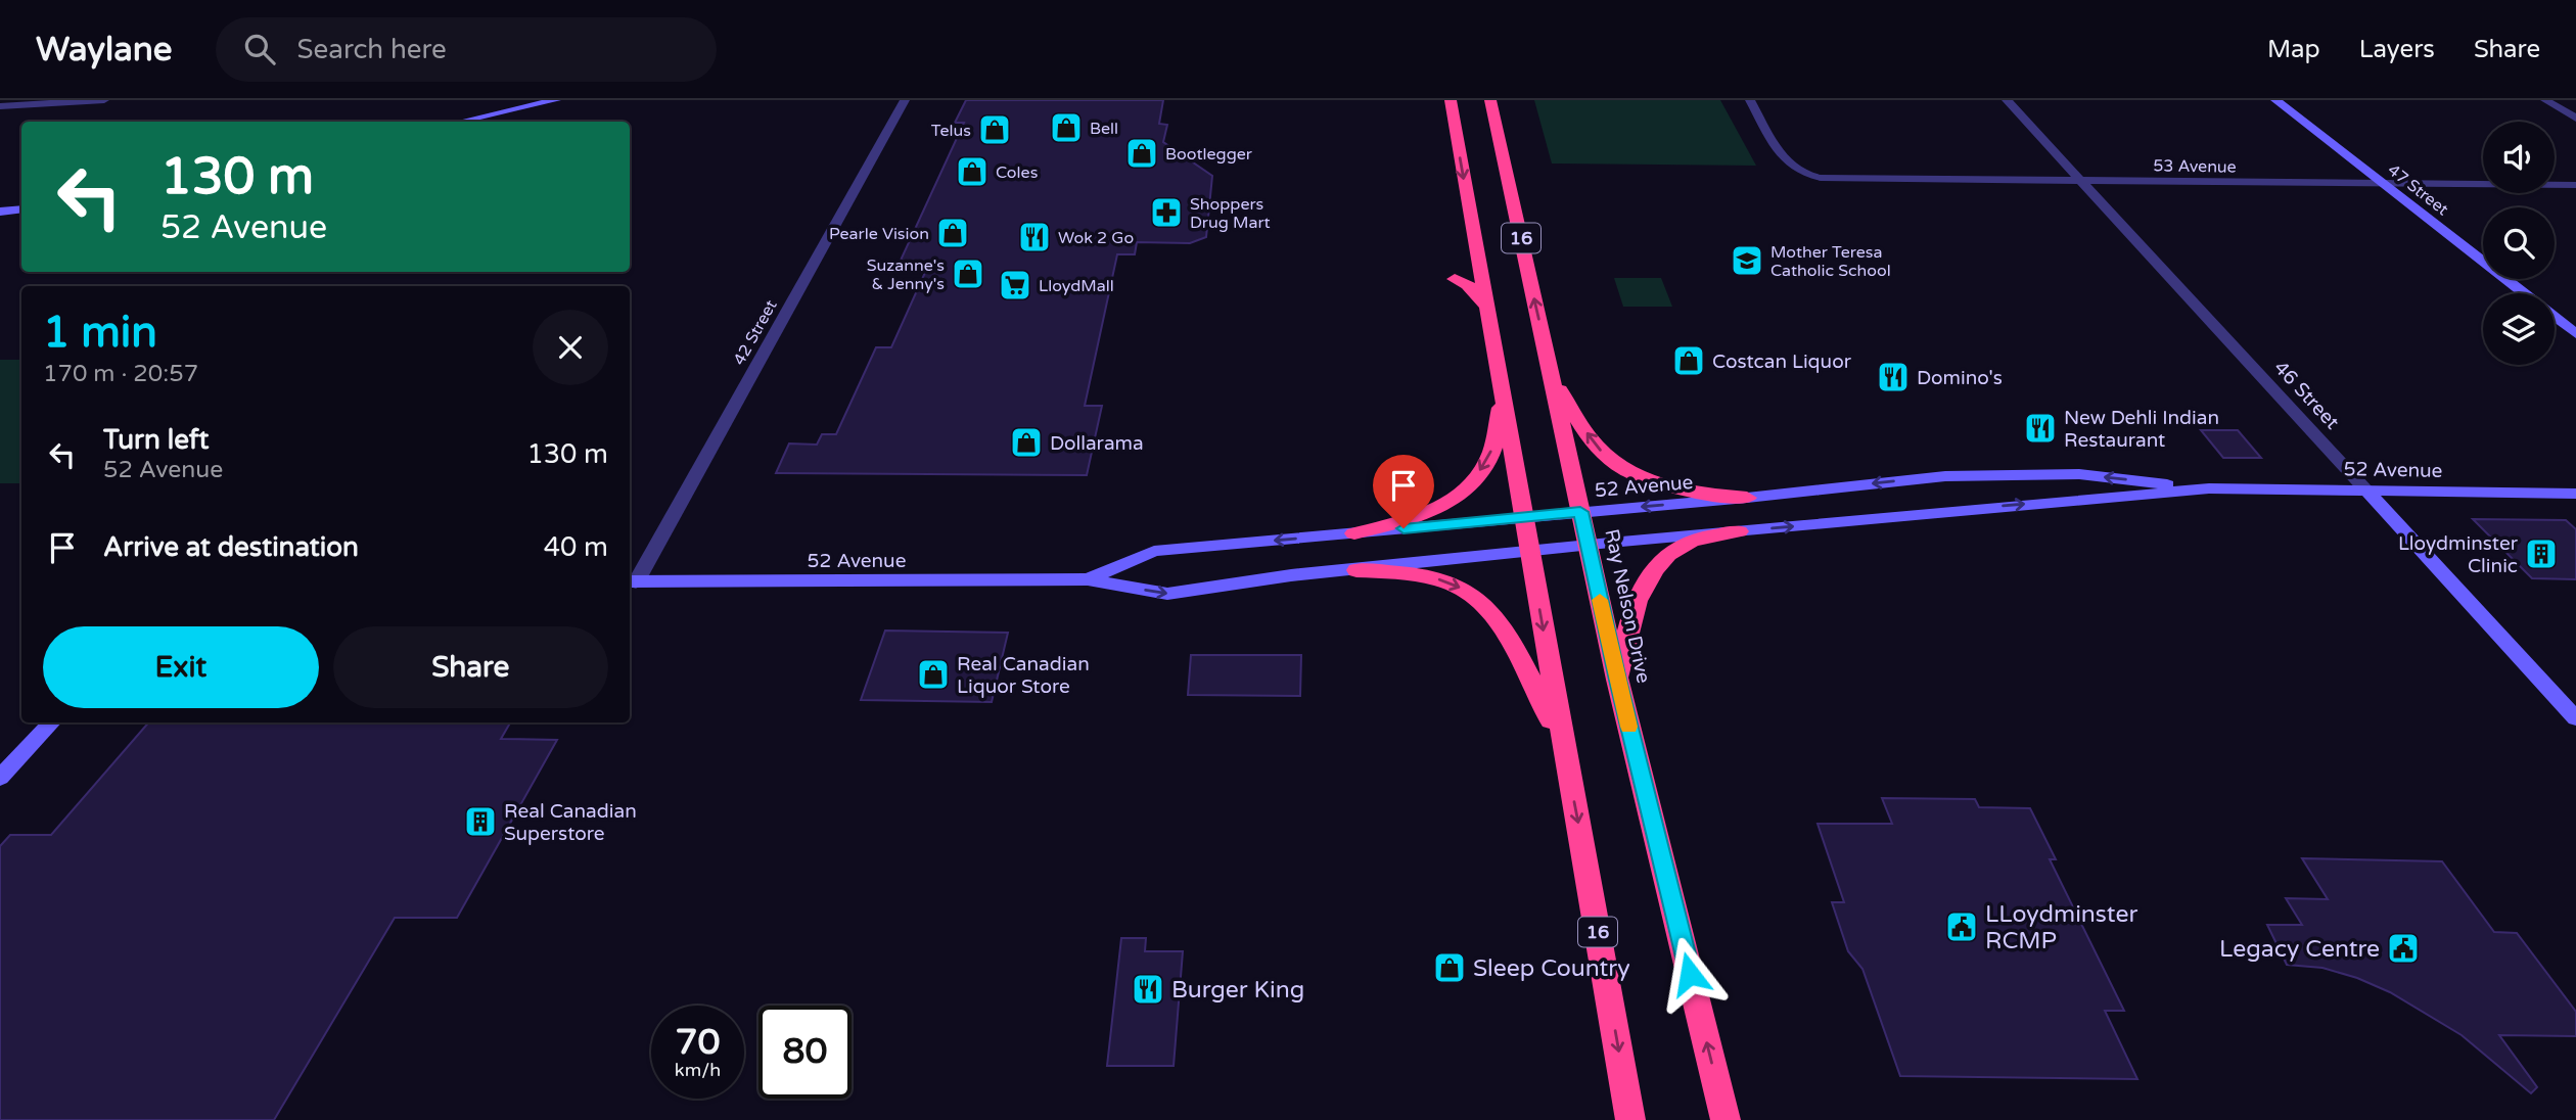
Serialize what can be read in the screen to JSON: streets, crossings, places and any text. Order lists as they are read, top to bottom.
{
  "streets": {
    "highway": ["16", "Ray Nelson Drive"],
    "street": [
      "53 Avenue",
      "47 Street",
      "42 Street",
      "46 Street",
      "52 Avenue"
    ]
  },
  "crossings": [
    ["53 Avenue", "47 Street"],
    ["53 Avenue", "46 Street"],
    ["16", "52 Avenue"],
    ["42 Street", "52 Avenue"],
    ["46 Street", "52 Avenue"],
    ["52 Avenue", "Ray Nelson Drive"]
  ],
  "places": {
    "shop": [
      "Bell",
      "Telus",
      "Bootlegger",
      "Coles",
      "Pearle Vision",
      "Suzanne's & Jenny's",
      "Costcan Liquor",
      "Dollarama",
      "Real Canadian Liquor Store",
      "Sleep Country"
    ],
    "pharmacy": ["Shoppers Drug Mart"],
    "restaurant": [
      "Wok 2 Go",
      "Domino's",
      "New Dehli Indian Restaurant",
      "Burger King"
    ],
    "school or university": ["Mother Teresa Catholic School"],
    "supermarket": ["LloydMall"],
    "building": ["Lloydminster Clinic", "Real Canadian Superstore"],
    "public building": ["LLoydminster RCMP", "Legacy Centre"]
  },
  "page": {
    "header": "Waylane",
    "search": "Search here",
    "nav": ["Map", "Layers", "Share"],
    "turn": ["130 m", "52 Avenue"],
    "heading": ["1 min", "170 m · 20:57"],
    "list": [
      {
        "name": "Turn left",
        "note": "52 Avenue",
        "value": "130 m"
      },
      {
        "name": "Arrive at destination",
        "value": "40 m"
      }
    ],
    "buttons": ["Exit", "Share"],
    "speed": "70 km/h",
    "limit": "80"
  }
}
